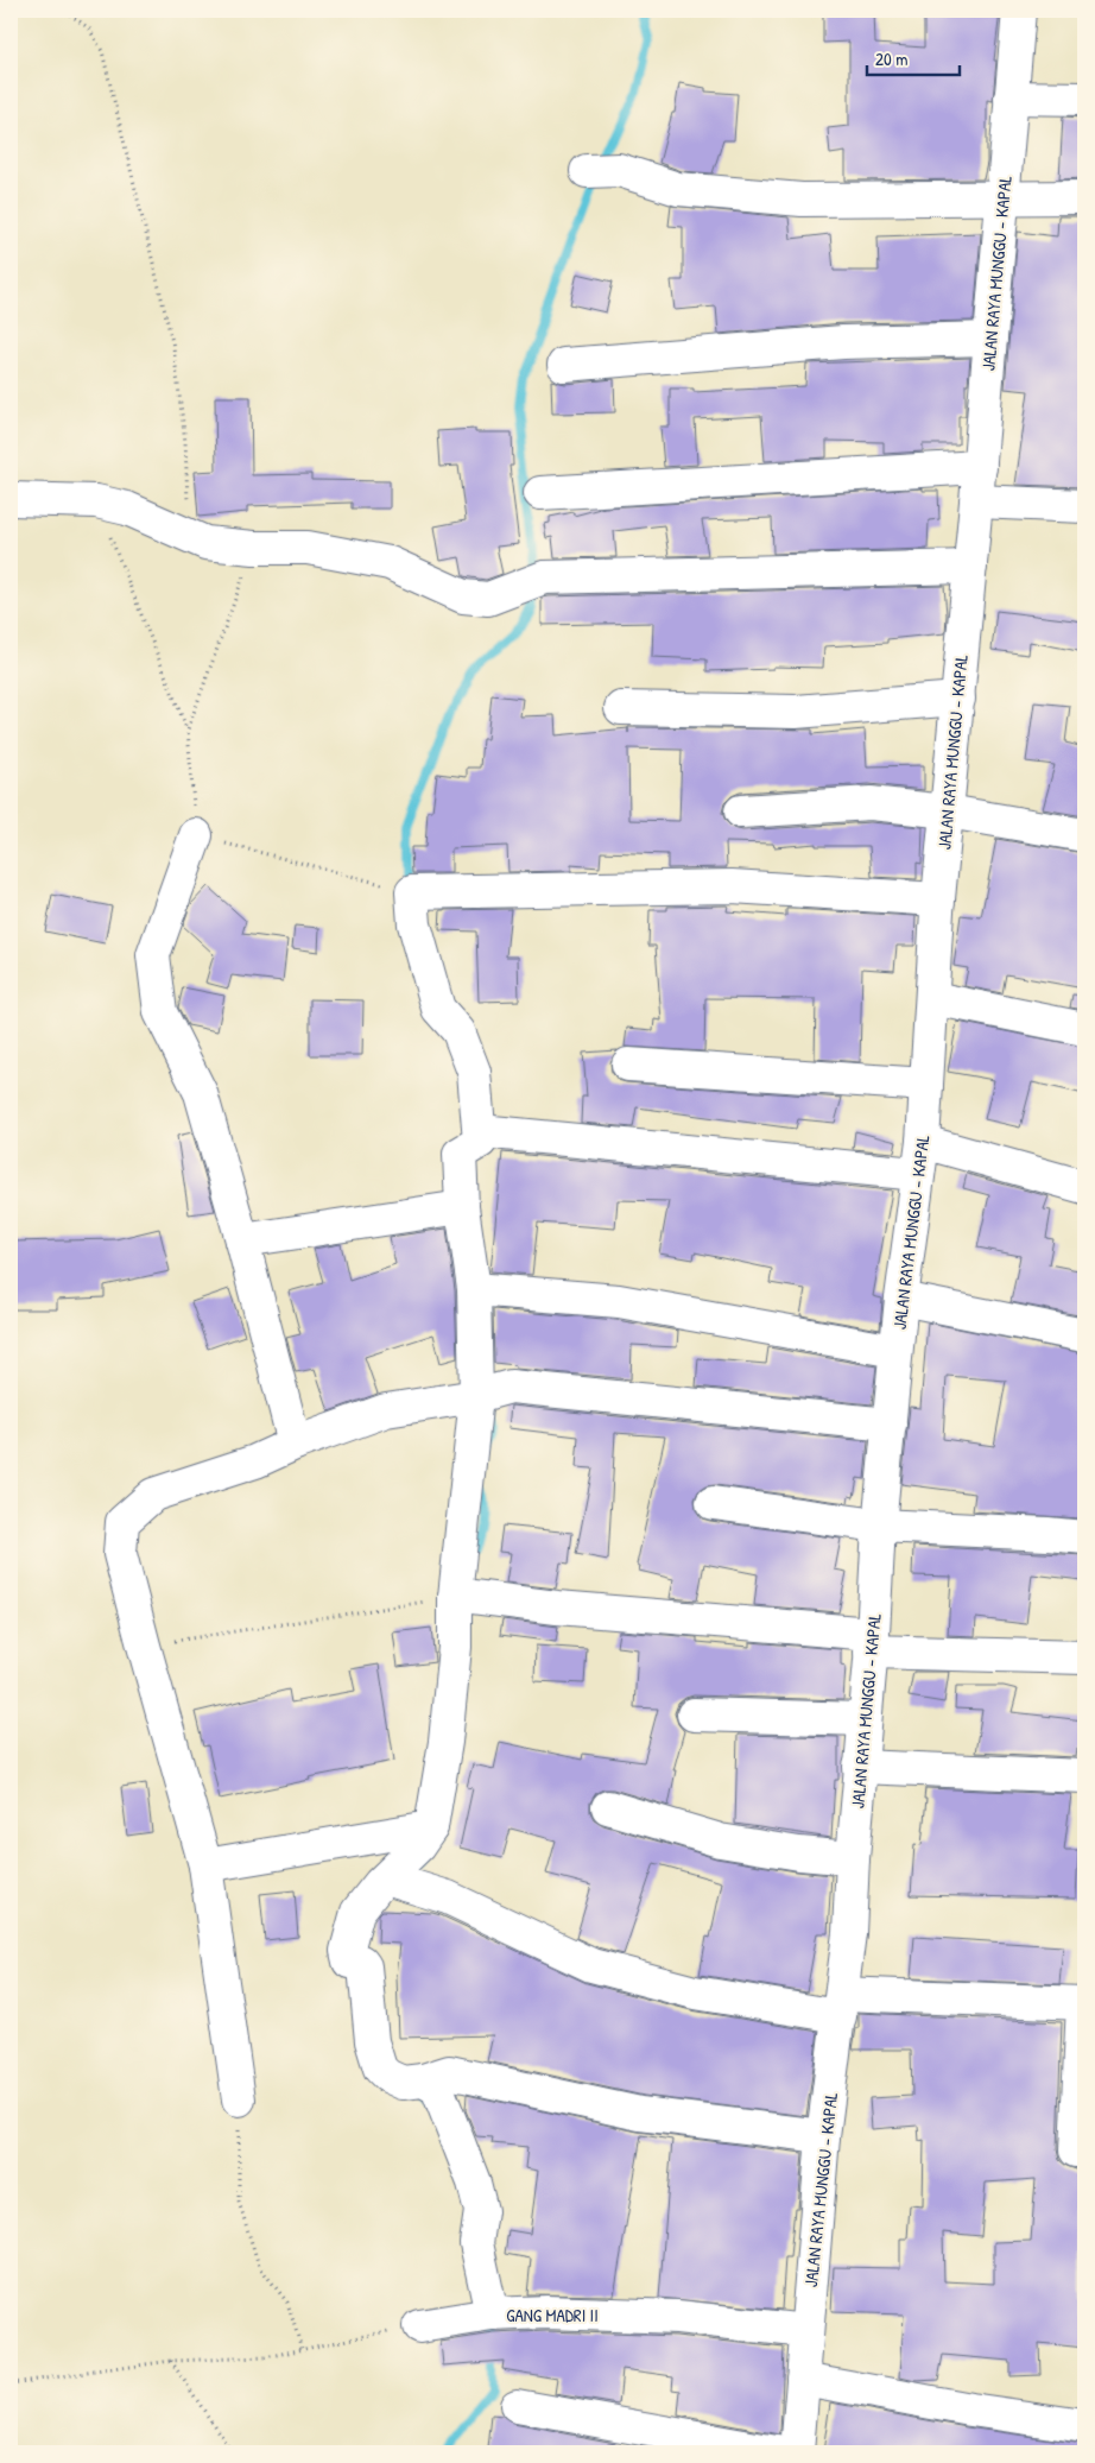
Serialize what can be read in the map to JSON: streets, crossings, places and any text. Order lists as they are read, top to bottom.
{
  "streets": {
    "street": ["JALAN RAYA MUNGGU - KAPAL", "GANG MADRI II"]
  },
  "crossings": [
    ["JALAN RAYA MUNGGU - KAPAL", "GANG MADRI II"]
  ],
  "scale_bar": "20 m"
}
